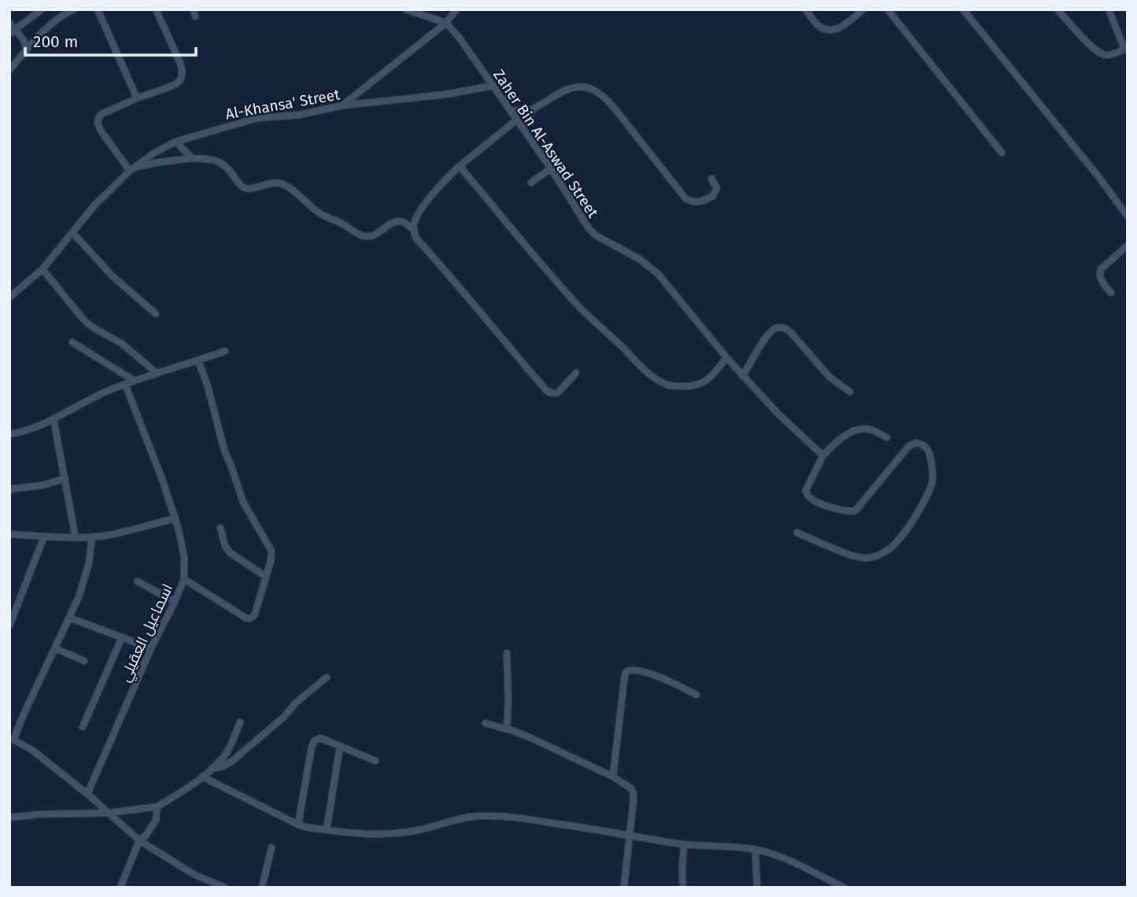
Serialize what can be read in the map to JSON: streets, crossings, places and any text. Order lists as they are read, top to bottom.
{
  "streets": {
    "street": ["Al-Khansa' Street", "Zaher Bin Al-Aswad Street", "اسماعيل العقيلي"]
  },
  "crossings": [
    ["Al-Khansa' Street", "Zaher Bin Al-Aswad Street"]
  ],
  "scale_bar": "200 m"
}
